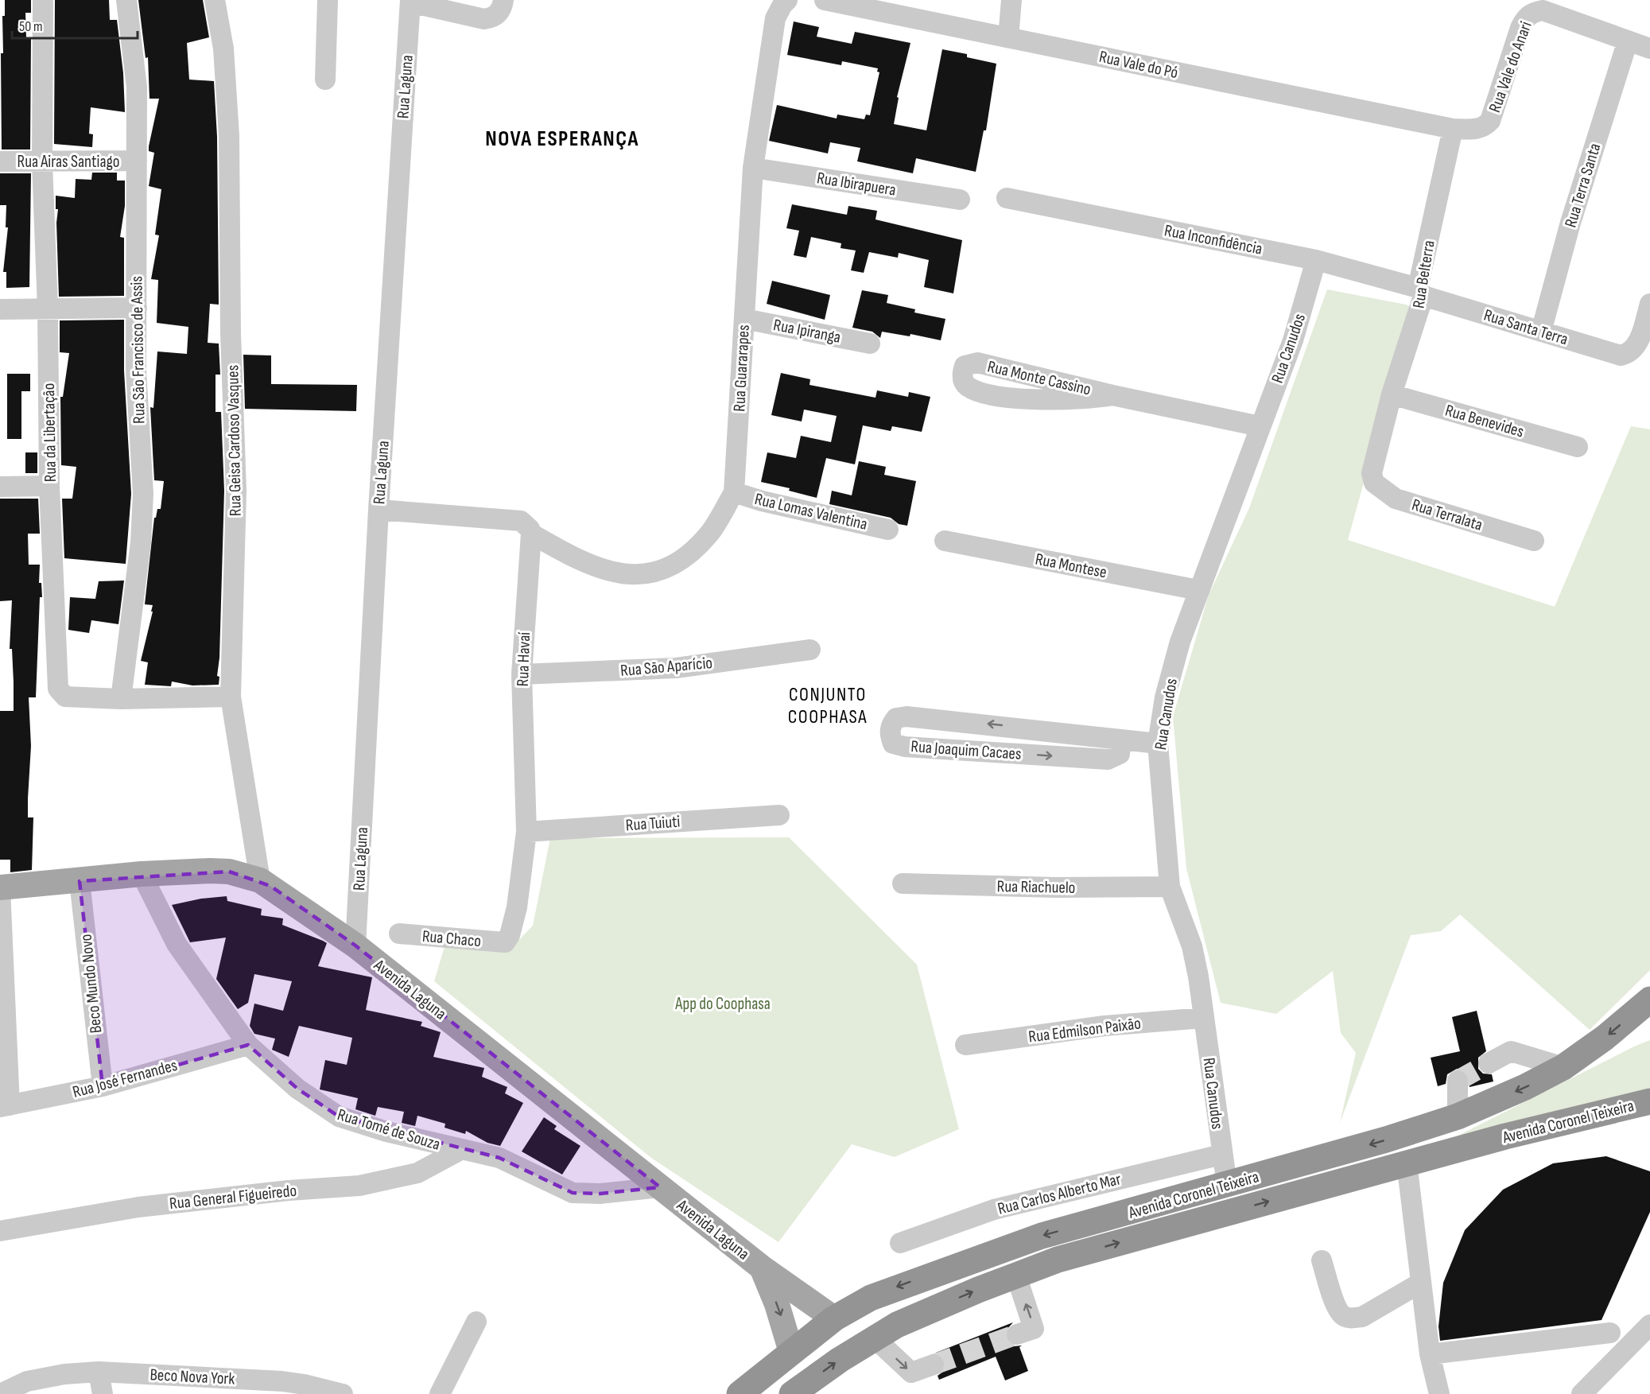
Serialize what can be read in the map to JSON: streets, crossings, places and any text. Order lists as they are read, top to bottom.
{
  "streets": {
    "highway": ["Avenida Coronel Teixeira"],
    "main road": ["Avenida Laguna"],
    "street": [
      "Rua Vale do Pó",
      "Rua Vale do Anari",
      "Rua Laguna",
      "Rua Airas Santiago",
      "Rua Ibirapuera",
      "Rua Terra Santa",
      "Rua Inconfidência",
      "Rua Belterra",
      "Rua Santa Terra",
      "Rua Ipiranga",
      "Rua Canudos",
      "Rua São Francisco de Assis",
      "Rua Guararapes",
      "Rua Monte Cassino",
      "Rua Benevides",
      "Rua da Libertação",
      "Rua Geisa Cardoso Vasques",
      "Rua Lomas Valentina",
      "Rua Terralata",
      "Rua Montese",
      "Rua Havaí",
      "Rua São Aparício",
      "Rua Joaquim Cacaes",
      "Rua Tuiuti",
      "Rua Riachuelo",
      "Rua Chaco",
      "Beco Mundo Novo",
      "Rua Edmilson Paixão",
      "Rua José Fernandes",
      "Rua Tomé de Souza",
      "Rua Carlos Alberto Mar",
      "Rua General Figueiredo",
      "Beco Nova York"
    ]
  },
  "crossings": [
    ["Rua Vale do Pó", "Rua Vale do Anari"],
    ["Rua Vale do Pó", "Rua Belterra"],
    ["Rua Vale do Anari", "Rua Terra Santa"],
    ["Rua Vale do Anari", "Rua Belterra"],
    ["Rua Laguna", "Avenida Laguna"],
    ["Rua Airas Santiago", "Rua São Francisco de Assis"],
    ["Rua Airas Santiago", "Rua da Libertação"],
    ["Rua Ibirapuera", "Rua Guararapes"],
    ["Rua Terra Santa", "Rua Santa Terra"],
    ["Rua Inconfidência", "Rua Belterra"],
    ["Rua Inconfidência", "Rua Santa Terra"],
    ["Rua Inconfidência", "Rua Canudos"],
    ["Rua Belterra", "Rua Santa Terra"],
    ["Rua Belterra", "Rua Benevides"],
    ["Rua Belterra", "Rua Terralata"],
    ["Rua Ipiranga", "Rua Guararapes"],
    ["Rua Canudos", "Rua Monte Cassino"],
    ["Rua Canudos", "Rua Montese"],
    ["Rua Canudos", "Rua Joaquim Cacaes"],
    ["Rua Canudos", "Rua Riachuelo"],
    ["Rua Canudos", "Rua Edmilson Paixão"],
    ["Rua Canudos", "Avenida Coronel Teixeira"],
    ["Rua Canudos", "Rua Carlos Alberto Mar"],
    ["Rua São Francisco de Assis", "Rua da Libertação"],
    ["Rua Guararapes", "Rua Lomas Valentina"],
    ["Rua Guararapes", "Rua Havaí"],
    ["Rua da Libertação", "Rua Geisa Cardoso Vasques"],
    ["Rua Geisa Cardoso Vasques", "Avenida Laguna"],
    ["Rua Havaí", "Rua São Aparício"],
    ["Rua Havaí", "Rua Tuiuti"],
    ["Rua Havaí", "Rua Chaco"],
    ["Beco Mundo Novo", "Avenida Laguna"],
    ["Beco Mundo Novo", "Rua José Fernandes"],
    ["Avenida Laguna", "Avenida Coronel Teixeira"],
    ["Avenida Laguna", "Rua Tomé de Souza"],
    ["Rua José Fernandes", "Rua Tomé de Souza"],
    ["Rua Tomé de Souza", "Rua General Figueiredo"]
  ],
  "districts": ["NOVA ESPERANÇA", "CONJUNTO COOPHASA"],
  "parks": ["App do Coophasa"],
  "scale_bar": "50 m"
}
